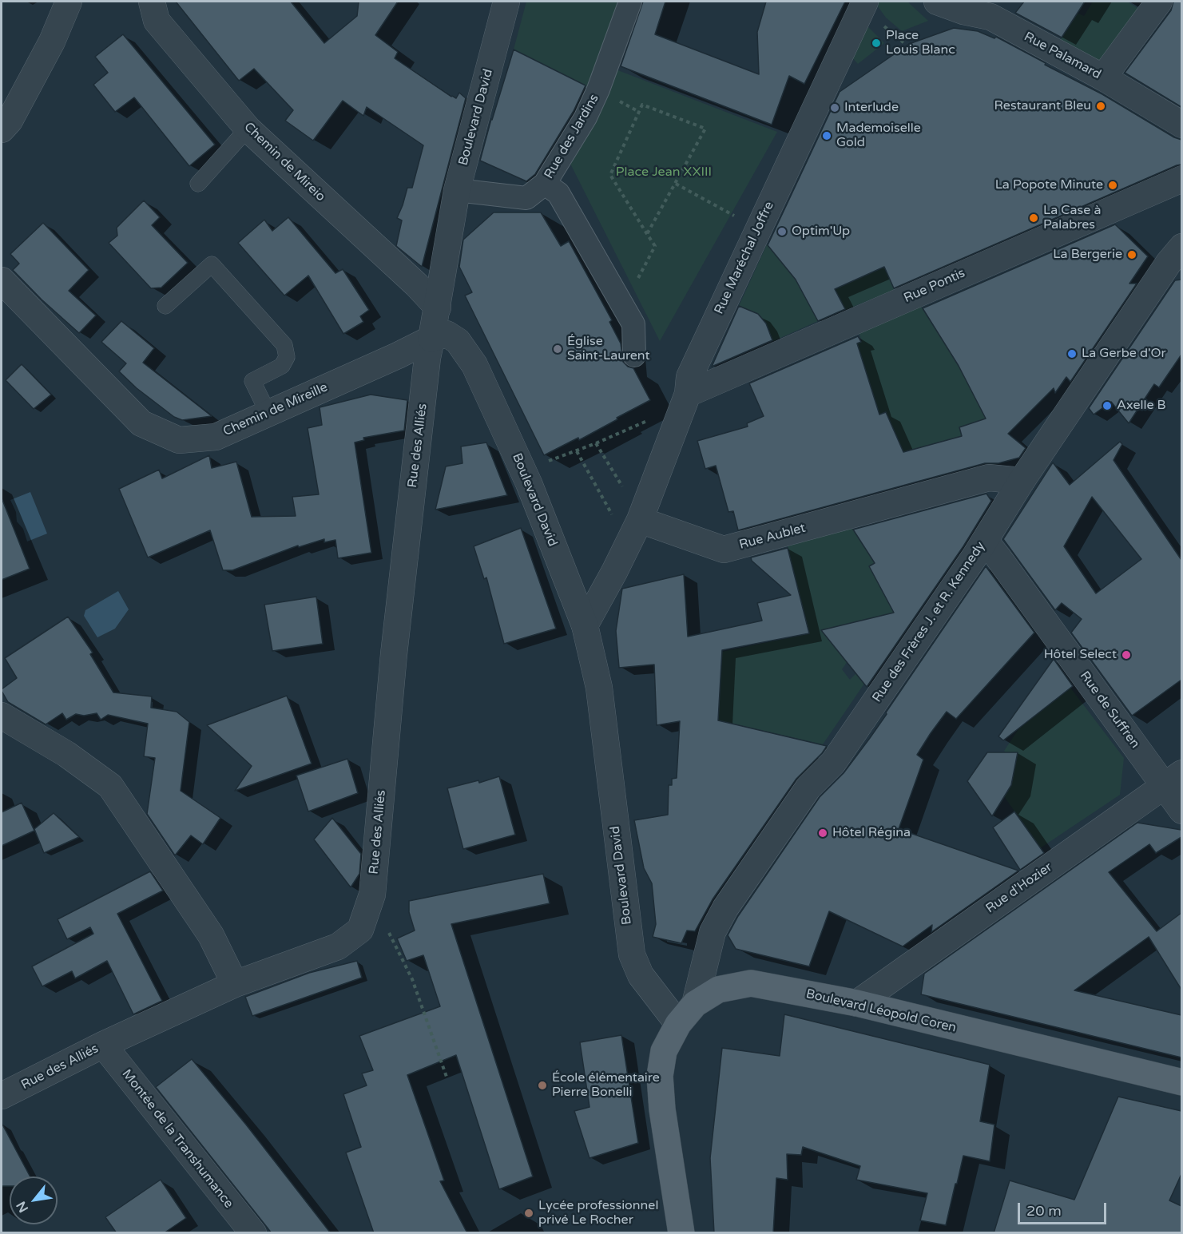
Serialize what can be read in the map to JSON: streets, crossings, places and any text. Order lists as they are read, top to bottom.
{
  "streets": {
    "main road": ["Boulevard Léopold Coren"],
    "street": [
      "Rue Palamard",
      "Boulevard David",
      "Rue des Jardins",
      "Chemin de Mireio",
      "Rue Maréchal Joffre",
      "Rue Pontis",
      "Chemin de Mireille",
      "Rue des Alliés",
      "Rue Aublet",
      "Rue des Frères J. et R. Kennedy",
      "Rue de Suffren",
      "Rue d'Hozier",
      "Montée de la Transhumance"
    ]
  },
  "crossings": [
    ["Boulevard David", "Rue des Jardins"],
    ["Boulevard David", "Chemin de Mireio"],
    ["Boulevard David", "Chemin de Mireille"],
    ["Boulevard David", "Rue des Alliés"],
    ["Boulevard David", "Boulevard Léopold Coren"],
    ["Rue Maréchal Joffre", "Rue Pontis"],
    ["Rue Maréchal Joffre", "Rue Aublet"],
    ["Chemin de Mireille", "Rue des Alliés"],
    ["Rue des Alliés", "Montée de la Transhumance"],
    ["Rue Aublet", "Rue des Frères J. et R. Kennedy"],
    ["Rue des Frères J. et R. Kennedy", "Rue de Suffren"],
    ["Rue des Frères J. et R. Kennedy", "Boulevard Léopold Coren"],
    ["Rue de Suffren", "Rue d'Hozier"],
    ["Rue d'Hozier", "Boulevard Léopold Coren"]
  ],
  "parks": ["Place Jean XXIII"],
  "places": [
    "Place Louis Blanc",
    "Restaurant Bleu",
    "Interlude",
    "Mademoiselle Gold",
    "La Popote Minute",
    "La Case à Palabres",
    "Optim'Up",
    "La Bergerie",
    "Église Saint-Laurent",
    "La Gerbe d'Or",
    "Axelle B",
    "Hôtel Select",
    "Hôtel Régina",
    "École élémentaire Pierre Bonelli",
    "Lycée professionnel privé Le Rocher"
  ],
  "scale_bar": "20 m",
  "north": "bottom left"
}
